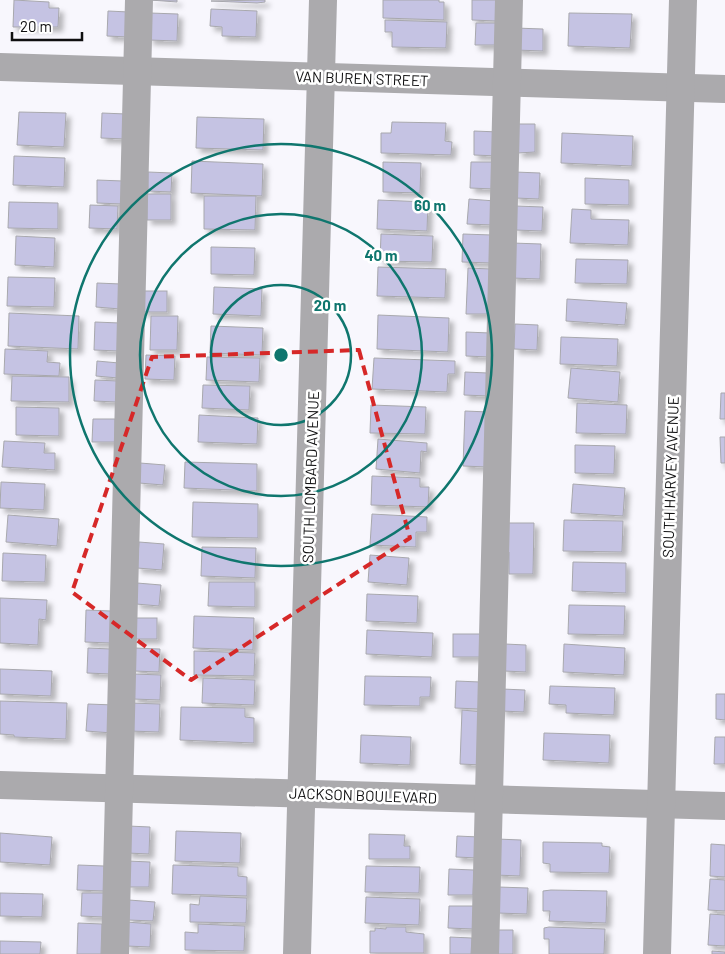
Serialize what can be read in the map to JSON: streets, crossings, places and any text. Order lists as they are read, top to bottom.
{
  "streets": {
    "street": [
      "VAN BUREN STREET",
      "SOUTH LOMBARD AVENUE",
      "SOUTH HARVEY AVENUE",
      "JACKSON BOULEVARD"
    ]
  },
  "crossings": [
    ["VAN BUREN STREET", "SOUTH LOMBARD AVENUE"],
    ["VAN BUREN STREET", "SOUTH HARVEY AVENUE"],
    ["SOUTH LOMBARD AVENUE", "JACKSON BOULEVARD"],
    ["SOUTH HARVEY AVENUE", "JACKSON BOULEVARD"]
  ],
  "scale_bar": "20 m",
  "rings": ["60 m", "40 m", "20 m"]
}
